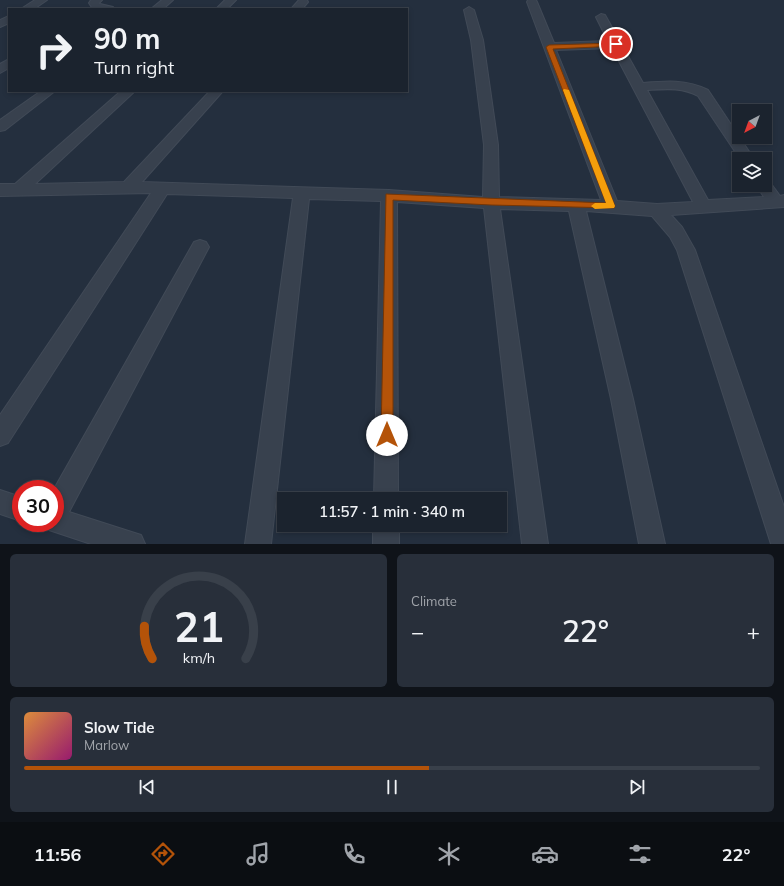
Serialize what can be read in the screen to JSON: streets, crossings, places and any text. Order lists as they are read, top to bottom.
{
  "north": "bottom left",
  "page": {
    "turn": ["90 m", "Turn right"],
    "limit": "30",
    "trip": "11:57 · 1 min · 340 m",
    "tile": "Climate",
    "heat": ["−", "22°", "+"],
    "song": ["Slow Tide", "Marlow"],
    "tabs": ["11:56", "22°"],
    "gauge": ["21", "km/h"]
  }
}
